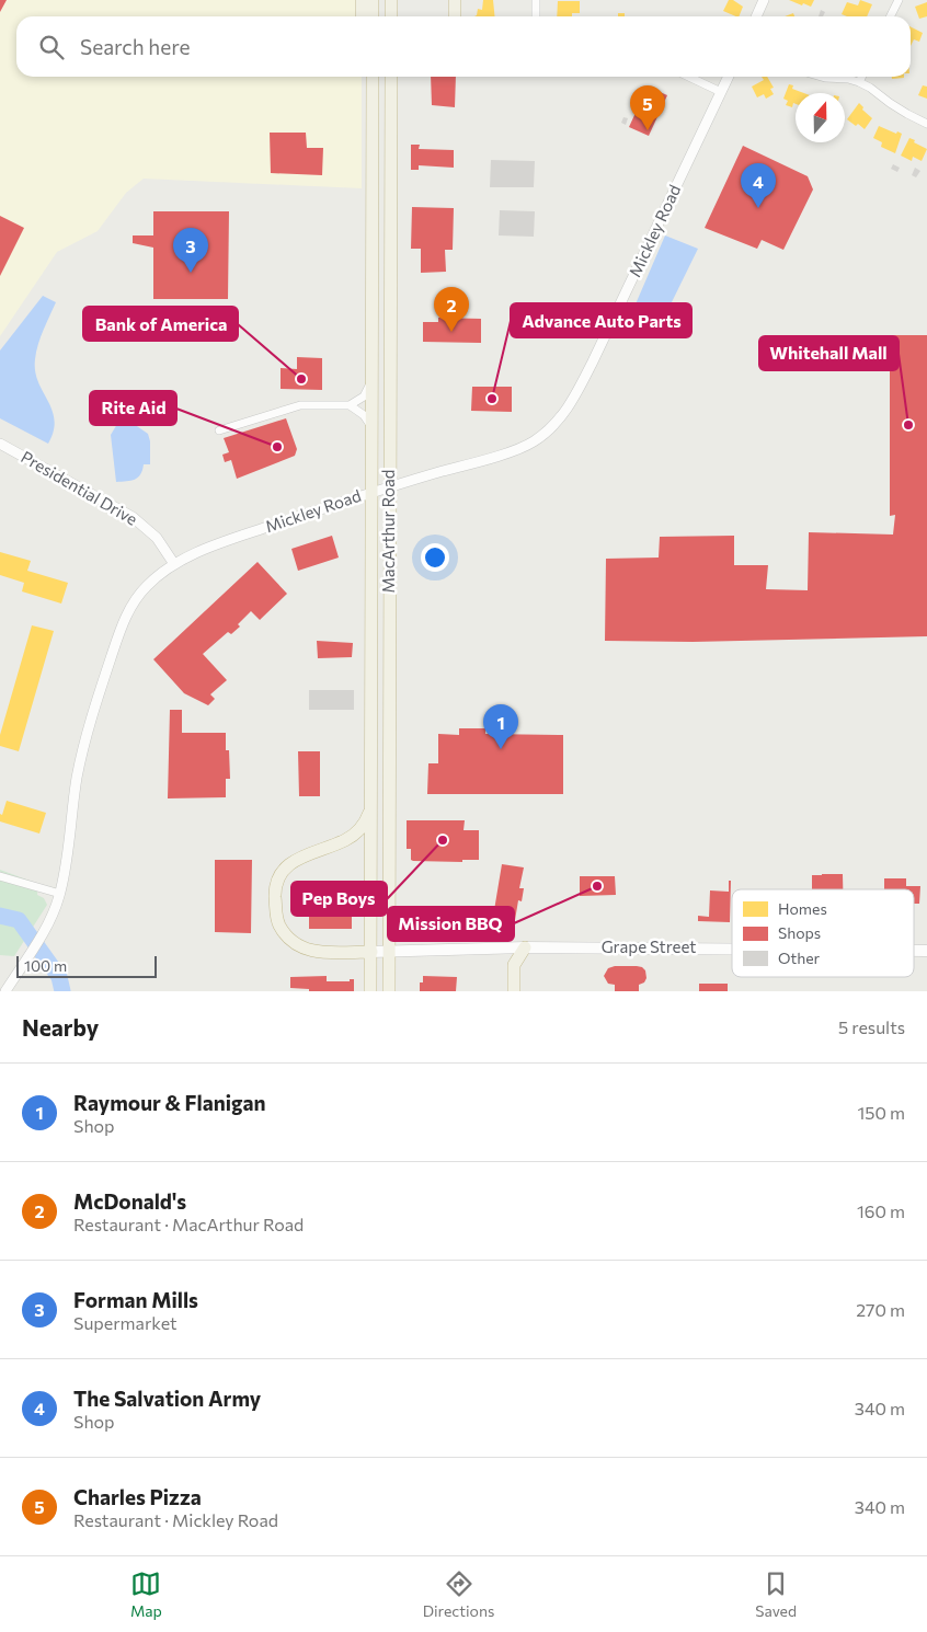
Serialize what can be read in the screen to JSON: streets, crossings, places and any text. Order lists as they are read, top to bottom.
{
  "streets": {
    "highway": ["MacArthur Road"],
    "main road": ["Grape Street"],
    "street": ["Mickley Road", "Presidential Drive"]
  },
  "crossings": [
    ["Mickley Road", "Presidential Drive"],
    ["Mickley Road", "MacArthur Road"],
    ["MacArthur Road", "Grape Street"]
  ],
  "places": [
    "Bank of America",
    "Advance Auto Parts",
    "Whitehall Mall",
    "Rite Aid",
    "Pep Boys",
    "Mission BBQ"
  ],
  "legend": ["Homes", "Shops", "Other"],
  "scale_bar": "100 m",
  "north": "top",
  "page": {
    "search": "Search here",
    "pins": [
      "5",
      "4",
      "3",
      "2",
      "1"
    ],
    "scale": "100 m",
    "heading": ["Nearby", "5 results"],
    "list": [
      {
        "mark": "1",
        "name": "Raymour & Flanigan",
        "note": "Shop",
        "value": "150 m"
      },
      {
        "mark": "2",
        "name": "McDonald's",
        "note": "Restaurant · MacArthur Road",
        "value": "160 m"
      },
      {
        "mark": "3",
        "name": "Forman Mills",
        "note": "Supermarket",
        "value": "270 m"
      },
      {
        "mark": "4",
        "name": "The Salvation Army",
        "note": "Shop",
        "value": "340 m"
      },
      {
        "mark": "5",
        "name": "Charles Pizza",
        "note": "Restaurant · Mickley Road",
        "value": "340 m"
      }
    ],
    "nav": ["Map", "Directions", "Saved"]
  }
}
